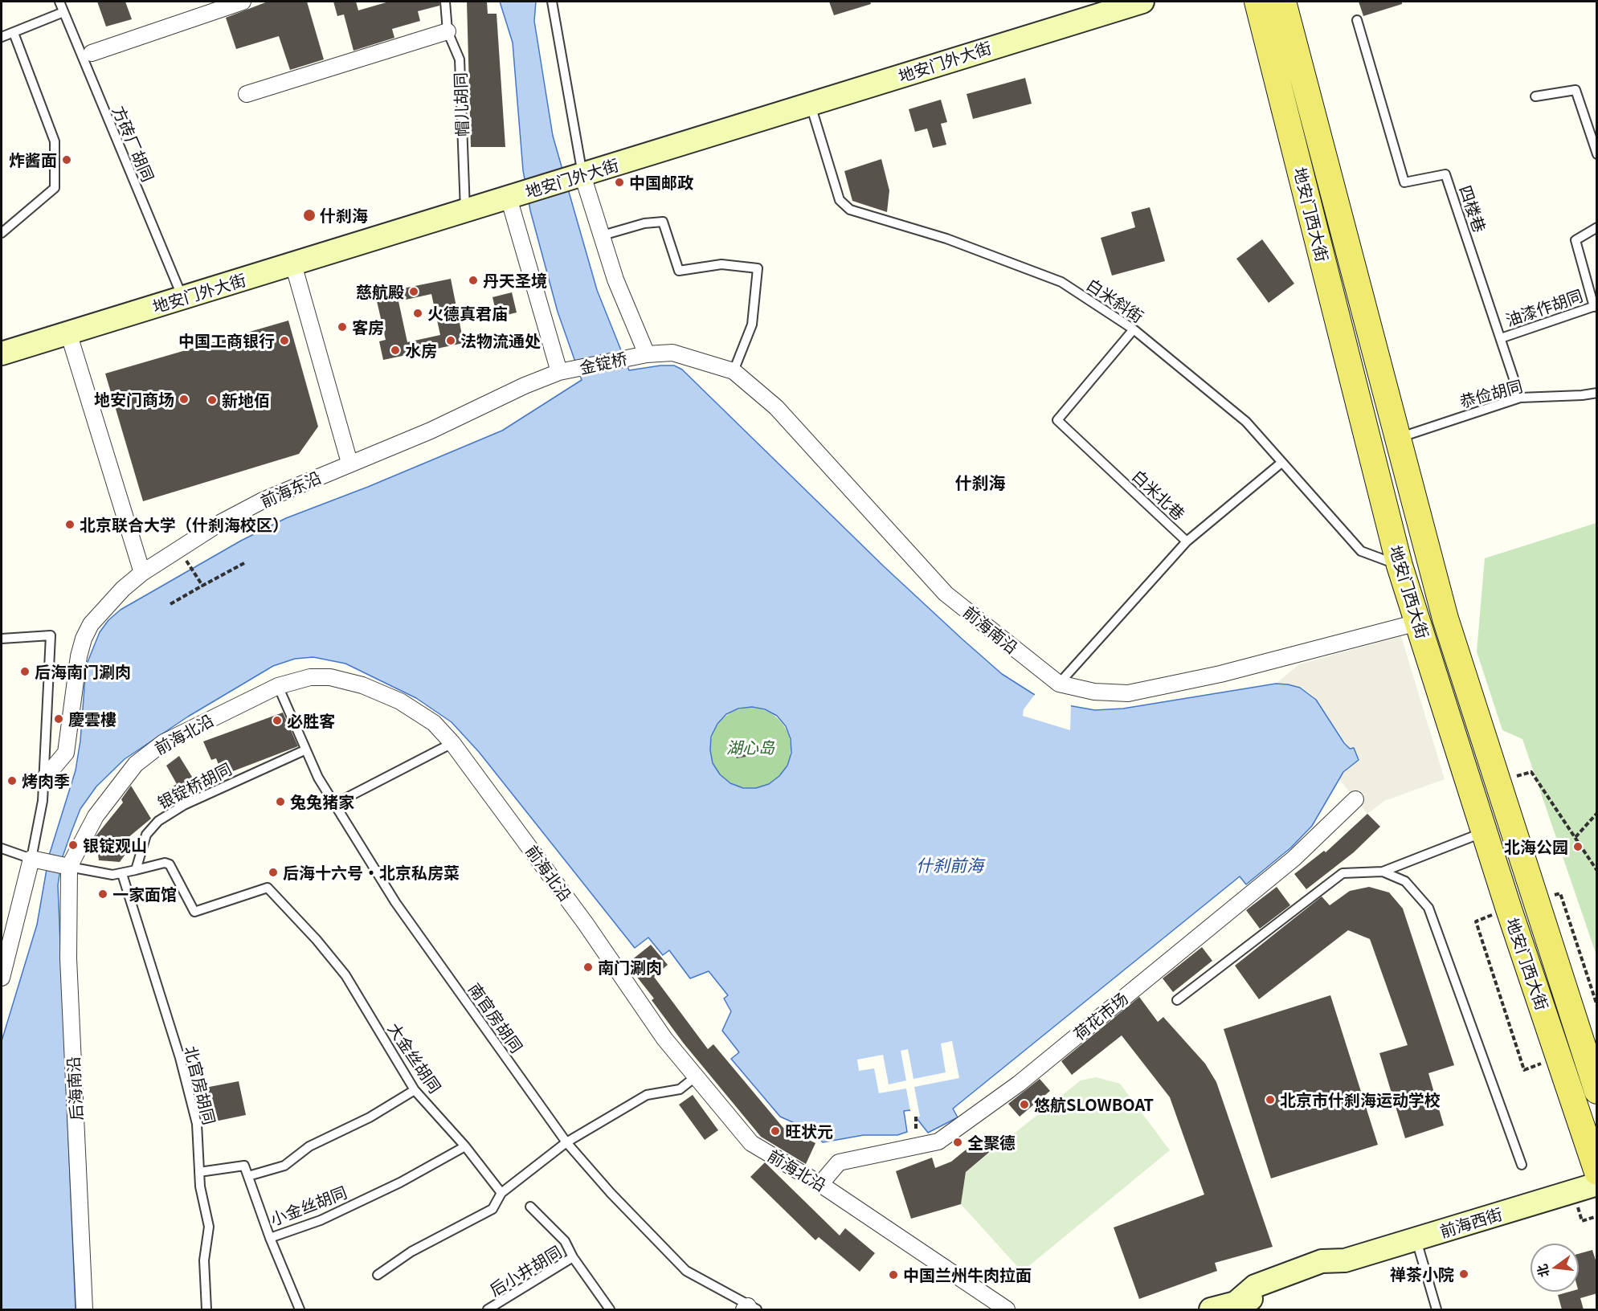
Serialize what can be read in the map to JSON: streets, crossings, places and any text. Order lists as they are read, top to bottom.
{
  "streets": {
    "main road": ["地安门外大街", "地安门西大街", "前海西街"],
    "street": [
      "金锭桥",
      "前海东沿",
      "前海南沿",
      "前海北沿",
      "荷花市场",
      "后海南沿"
    ],
    "lane": [
      "帽儿胡同",
      "方砖厂胡同",
      "四楼巷",
      "白米斜街",
      "油漆作胡同",
      "恭俭胡同",
      "白米北巷",
      "银锭桥胡同",
      "南官房胡同",
      "大金丝胡同",
      "北官房胡同",
      "小金丝胡同",
      "后小井胡同"
    ]
  },
  "crossings": [
    ["地安门外大街", "帽儿胡同"],
    ["地安门外大街", "方砖厂胡同"],
    ["地安门外大街", "白米斜街"],
    ["四楼巷", "油漆作胡同"],
    ["四楼巷", "恭俭胡同"],
    ["地安门西大街", "白米斜街"],
    ["地安门西大街", "恭俭胡同"],
    ["地安门西大街", "前海南沿"],
    ["白米斜街", "白米北巷"],
    ["金锭桥", "前海东沿"],
    ["金锭桥", "前海南沿"],
    ["白米北巷", "前海南沿"],
    ["前海北沿", "荷花市场"],
    ["前海北沿", "南官房胡同"],
    ["前海北沿", "后海南沿"],
    ["银锭桥胡同", "南官房胡同"],
    ["银锭桥胡同", "大金丝胡同"],
    ["大金丝胡同", "小金丝胡同"]
  ],
  "districts": ["什刹海"],
  "water": ["什刹前海"],
  "parks": ["湖心岛"],
  "places": [
    "炸酱面",
    "中国邮政",
    "什刹海",
    "丹天圣境",
    "慈航殿",
    "火德真君庙",
    "客房",
    "中国工商银行",
    "法物流通处",
    "水房",
    "地安门商场",
    "新地佰",
    "北京联合大学（什刹海校区）",
    "后海南门涮肉",
    "慶雲樓",
    "必胜客",
    "烤肉季",
    "兔兔猪家",
    "银锭观山",
    "北海公园",
    "后海十六号•北京私房菜",
    "一家面馆",
    "南门涮肉",
    "北京市什刹海运动学校",
    "悠航SLOWBOAT",
    "旺状元",
    "全聚德",
    "禅茶小院",
    "中国兰州牛肉拉面"
  ],
  "north": "left"
}
